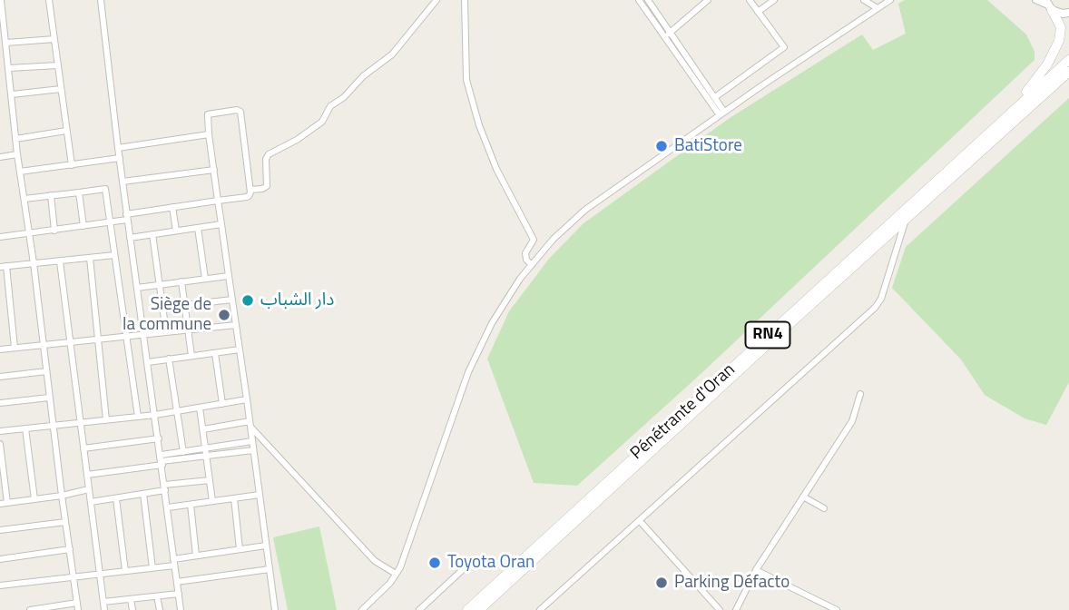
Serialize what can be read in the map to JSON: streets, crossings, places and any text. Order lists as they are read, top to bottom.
{
  "streets": {
    "highway": ["RN4", "Pénétrante d'Oran"]
  },
  "places": [
    "BatiStore",
    "دار الشباب",
    "Siège de la commune",
    "Toyota Oran",
    "Parking Défacto"
  ]
}
